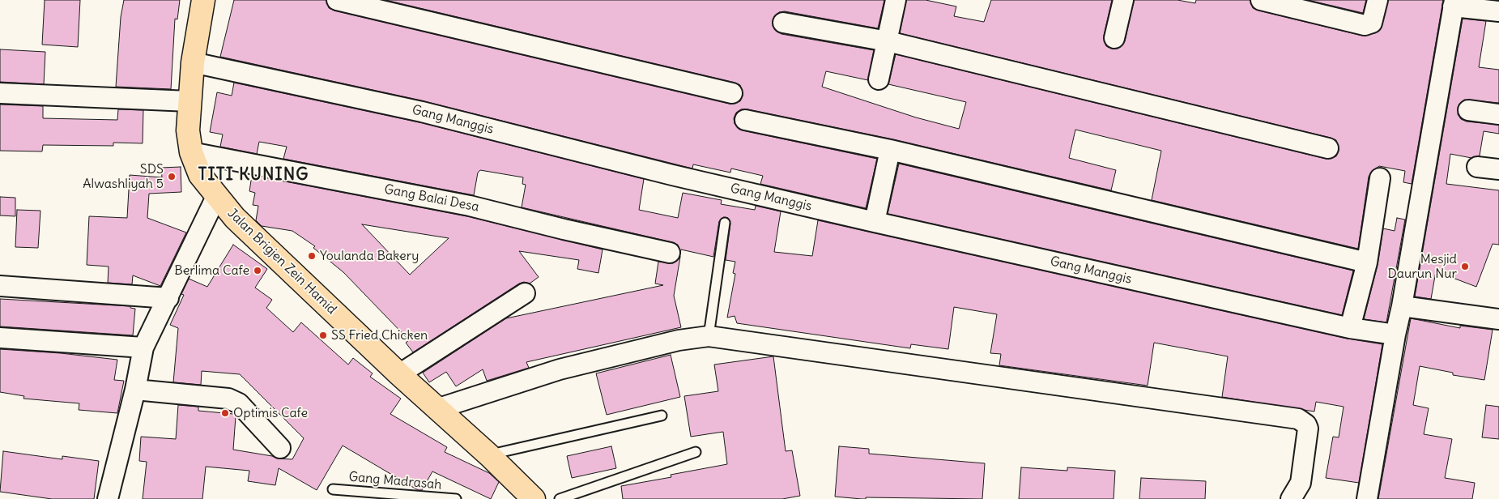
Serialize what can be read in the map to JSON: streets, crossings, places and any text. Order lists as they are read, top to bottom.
{
  "streets": {
    "main road": ["Jalan Brigjen Zein Hamid"],
    "street": ["Gang Manggis", "Gang Balai Desa"],
    "lane": ["Gang Madrasah"]
  },
  "crossings": [
    ["Gang Manggis", "Jalan Brigjen Zein Hamid"],
    ["Gang Balai Desa", "Jalan Brigjen Zein Hamid"]
  ],
  "districts": ["TITI KUNING"],
  "places": [
    "SDS Alwashliyah 5",
    "Youlanda Bakery",
    "Mesjid Daurun Nur",
    "Berlima Cafe",
    "SS Fried Chicken",
    "Optimis Cafe"
  ]
}
